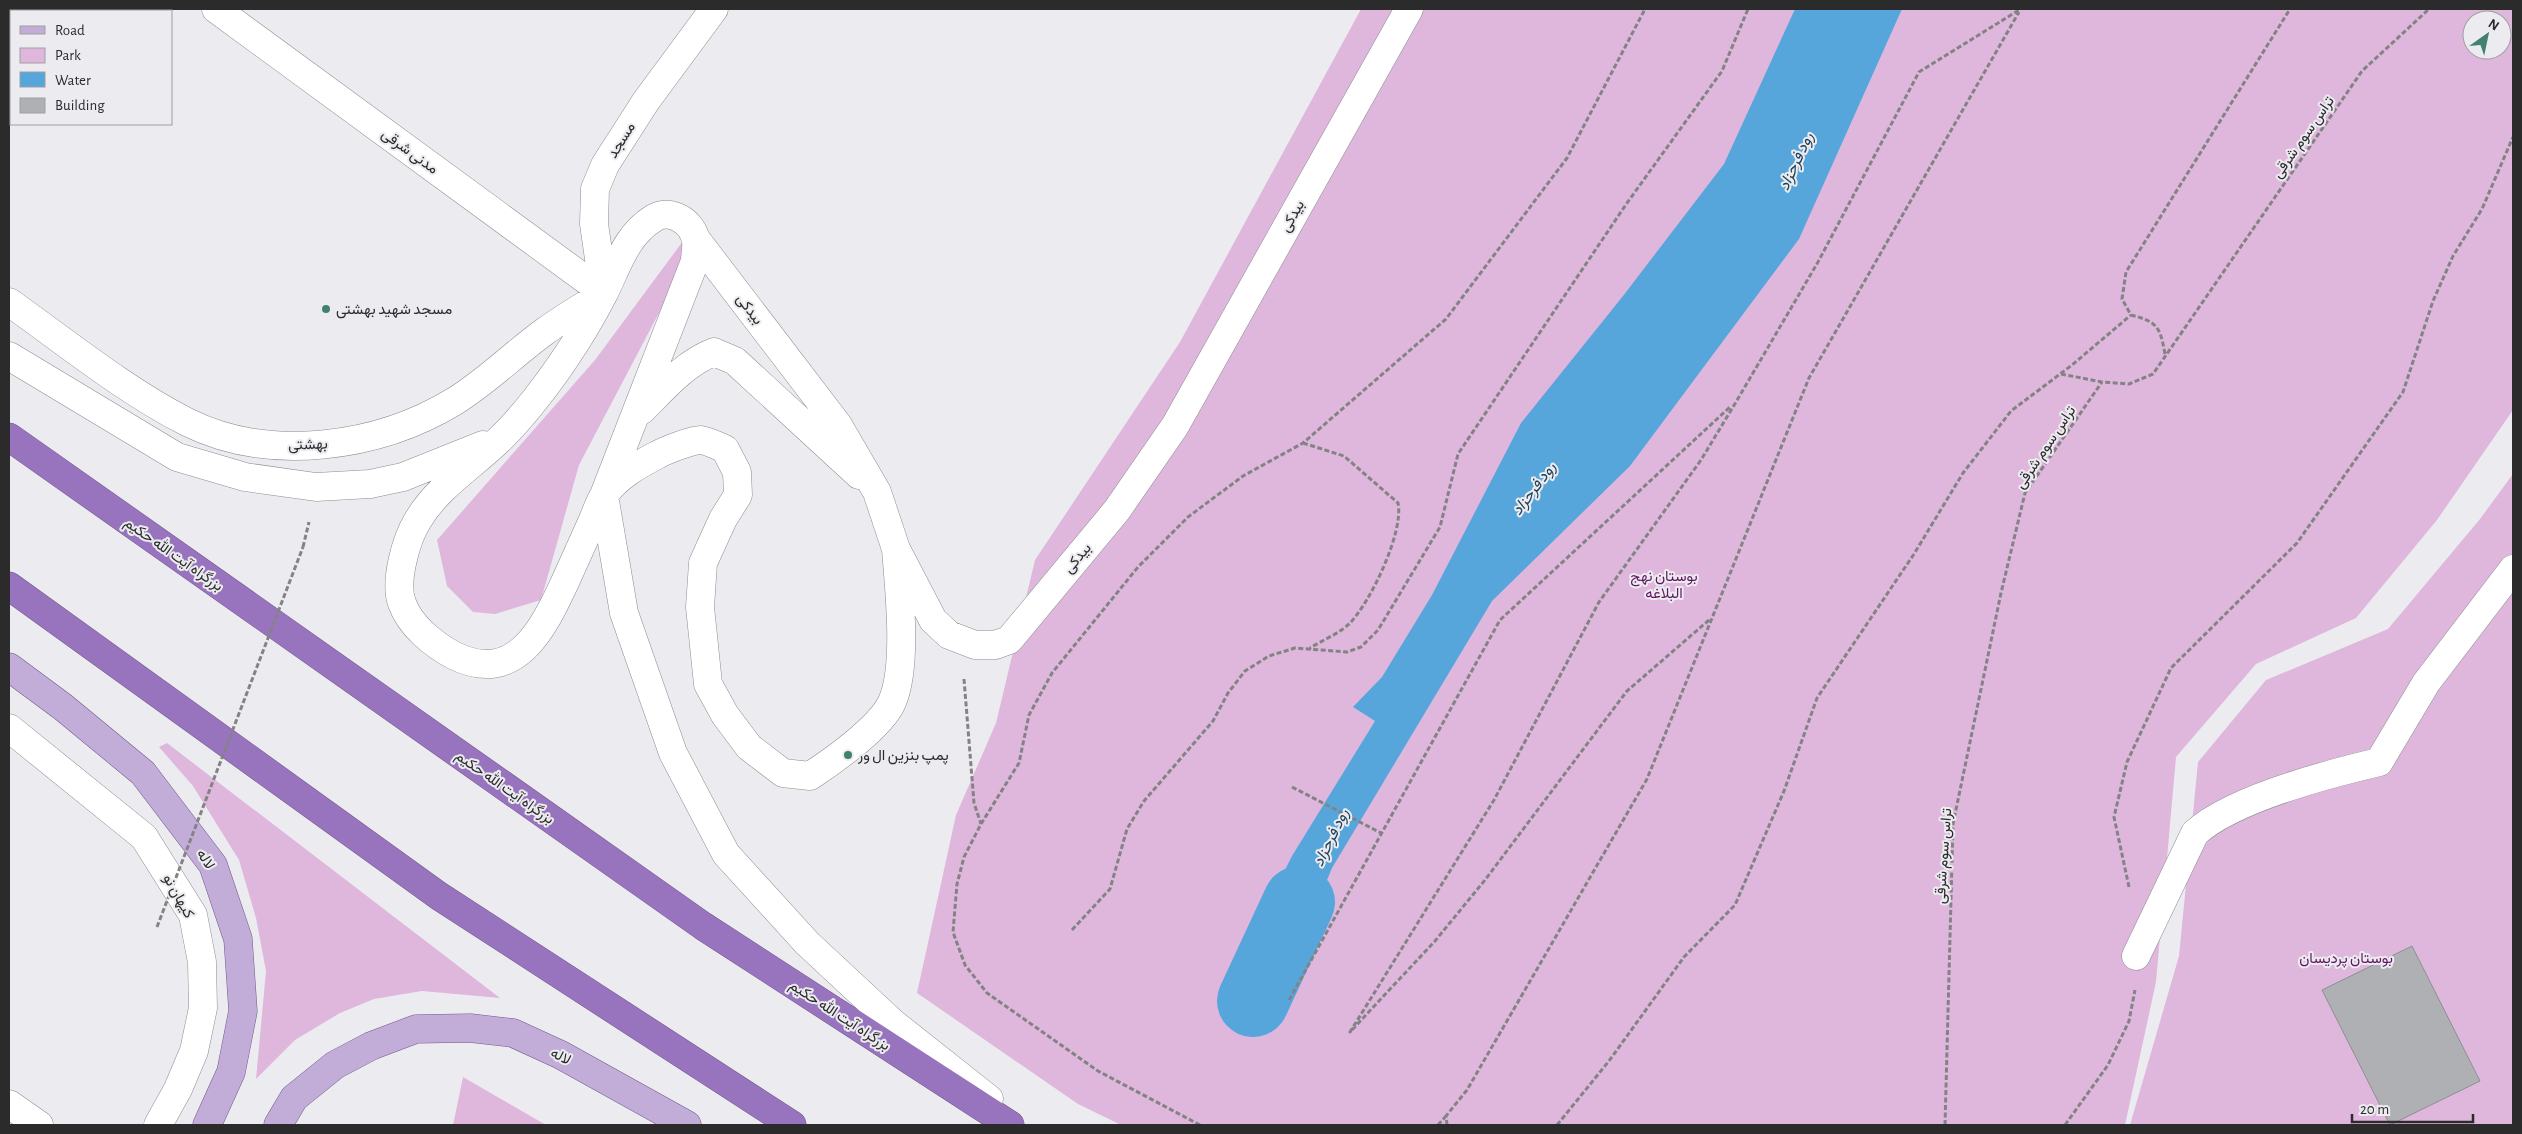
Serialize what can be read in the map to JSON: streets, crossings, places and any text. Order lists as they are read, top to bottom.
{
  "streets": {
    "highway": ["بزرگراه آیت الله حکیم"],
    "main road": ["لاله"],
    "street": [
      "مسجد",
      "مدنی شرقی",
      "بیدکی",
      "بهشتی",
      "کیهان نو"
    ],
    "path": ["تراس سوم شرقی"]
  },
  "crossings": [
    ["مسجد", "مدنی شرقی"],
    ["مسجد", "بیدکی"],
    ["مسجد", "بهشتی"],
    ["مدنی شرقی", "بیدکی"],
    ["مدنی شرقی", "بهشتی"],
    ["بیدکی", "بهشتی"]
  ],
  "water": ["رود فرحزاد"],
  "parks": ["بوستان نهج البلاغه", "بوستان پردیسان"],
  "places": ["مسجد شهید بهشتی", "پمپ بنزین ال ور"],
  "legend": [
    "Road",
    "Park",
    "Water",
    "Building"
  ],
  "scale_bar": "20 m",
  "north": "top right"
}
